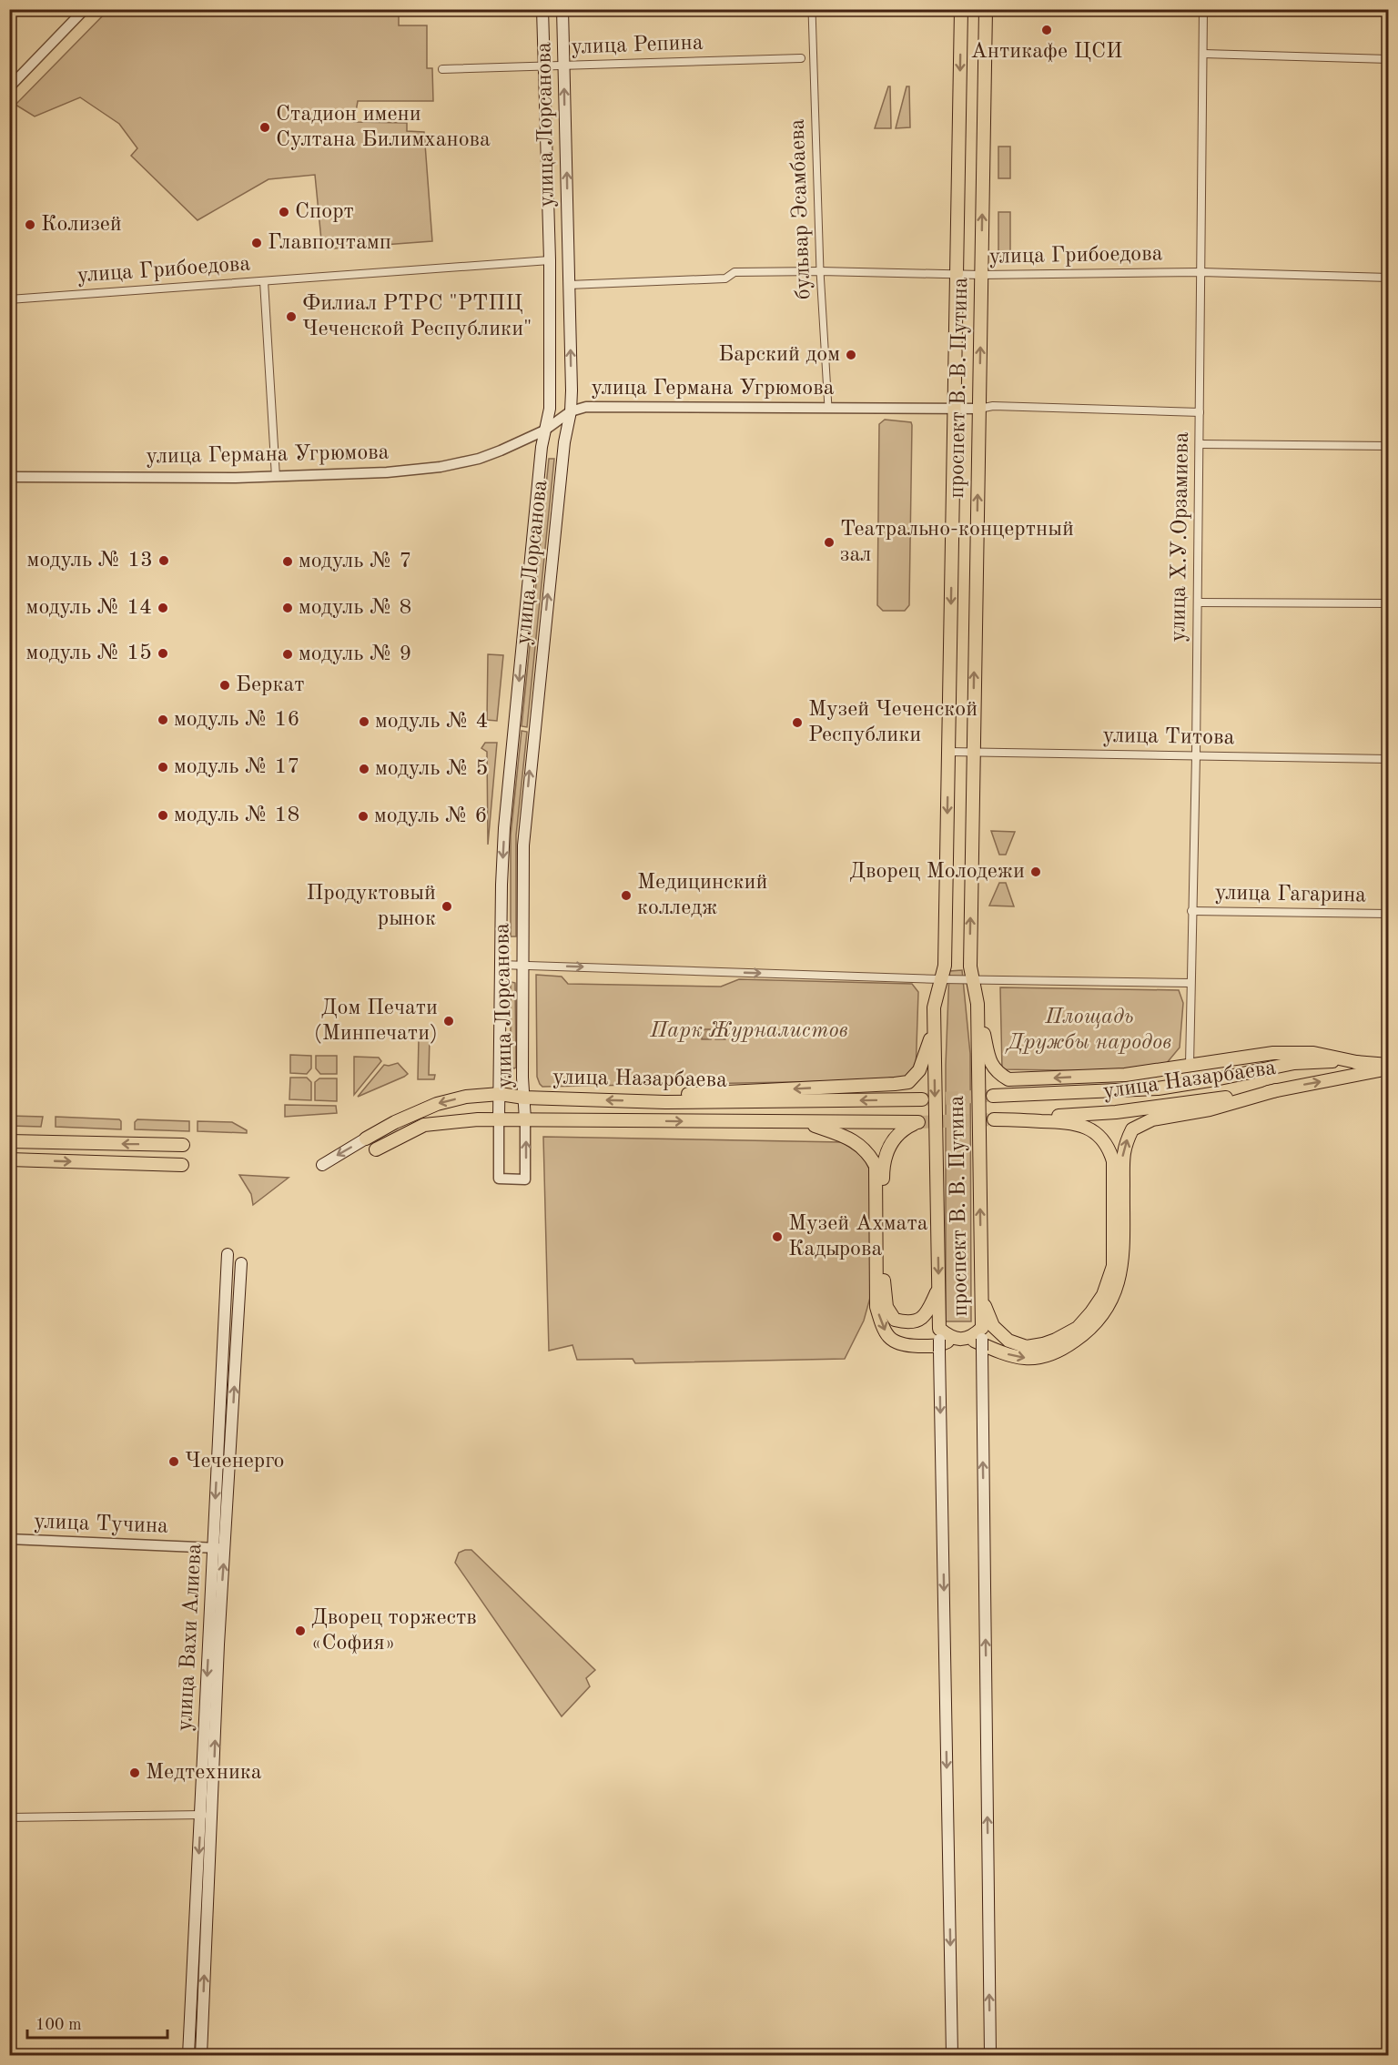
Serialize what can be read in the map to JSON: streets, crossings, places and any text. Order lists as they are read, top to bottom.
{
  "streets": {
    "main road": [
      "улица Лорсанова",
      "проспект В. В. Путина",
      "улица Назарбаева",
      "улица Вахи Алиева"
    ],
    "street": [
      "улица Репина",
      "бульвар Эсамбаева",
      "улица Грибоедова",
      "улица Германа Угрюмова",
      "улица Х.У.Орзамиева",
      "улица Титова",
      "улица Гагарина",
      "улица Тучина"
    ]
  },
  "crossings": [
    ["улица Репина", "улица Лорсанова"],
    ["улица Лорсанова", "улица Грибоедова"],
    ["улица Лорсанова", "улица Германа Угрюмова"],
    ["улица Лорсанова", "улица Назарбаева"],
    ["бульвар Эсамбаева", "улица Грибоедова"],
    ["бульвар Эсамбаева", "улица Германа Угрюмова"],
    ["улица Грибоедова", "проспект В. В. Путина"],
    ["улица Грибоедова", "улица Х.У.Орзамиева"],
    ["проспект В. В. Путина", "улица Германа Угрюмова"],
    ["проспект В. В. Путина", "улица Титова"],
    ["проспект В. В. Путина", "улица Назарбаева"],
    ["улица Германа Угрюмова", "улица Х.У.Орзамиева"],
    ["улица Х.У.Орзамиева", "улица Титова"],
    ["улица Х.У.Орзамиева", "улица Гагарина"],
    ["улица Тучина", "улица Вахи Алиева"]
  ],
  "parks": ["Площадь Дружбы народов", "Парк Журналистов"],
  "places": [
    "Антикафе ЦСИ",
    "Стадион имени Султана Билимханова",
    "Спорт",
    "Колизей",
    "Главпочтамп",
    "Филиал РТРС \"РТПЦ Чеченской Республики\"",
    "Барский дом",
    "Театрально-концертный зал",
    "модуль № 13",
    "модуль № 7",
    "модуль № 14",
    "модуль № 8",
    "модуль № 15",
    "модуль № 9",
    "Беркат",
    "модуль № 16",
    "модуль № 4",
    "Музей Чеченской Республики",
    "модуль № 17",
    "модуль № 5",
    "модуль № 18",
    "модуль № 6",
    "Дворец Молодежи",
    "Медицинский колледж",
    "Продуктовый рынок",
    "Дом Печати (Минпечати)",
    "Музей Ахмата Кадырова",
    "Чеченерго",
    "Дворец торжеств «София»",
    "Медтехника"
  ],
  "scale_bar": "100 m"
}
